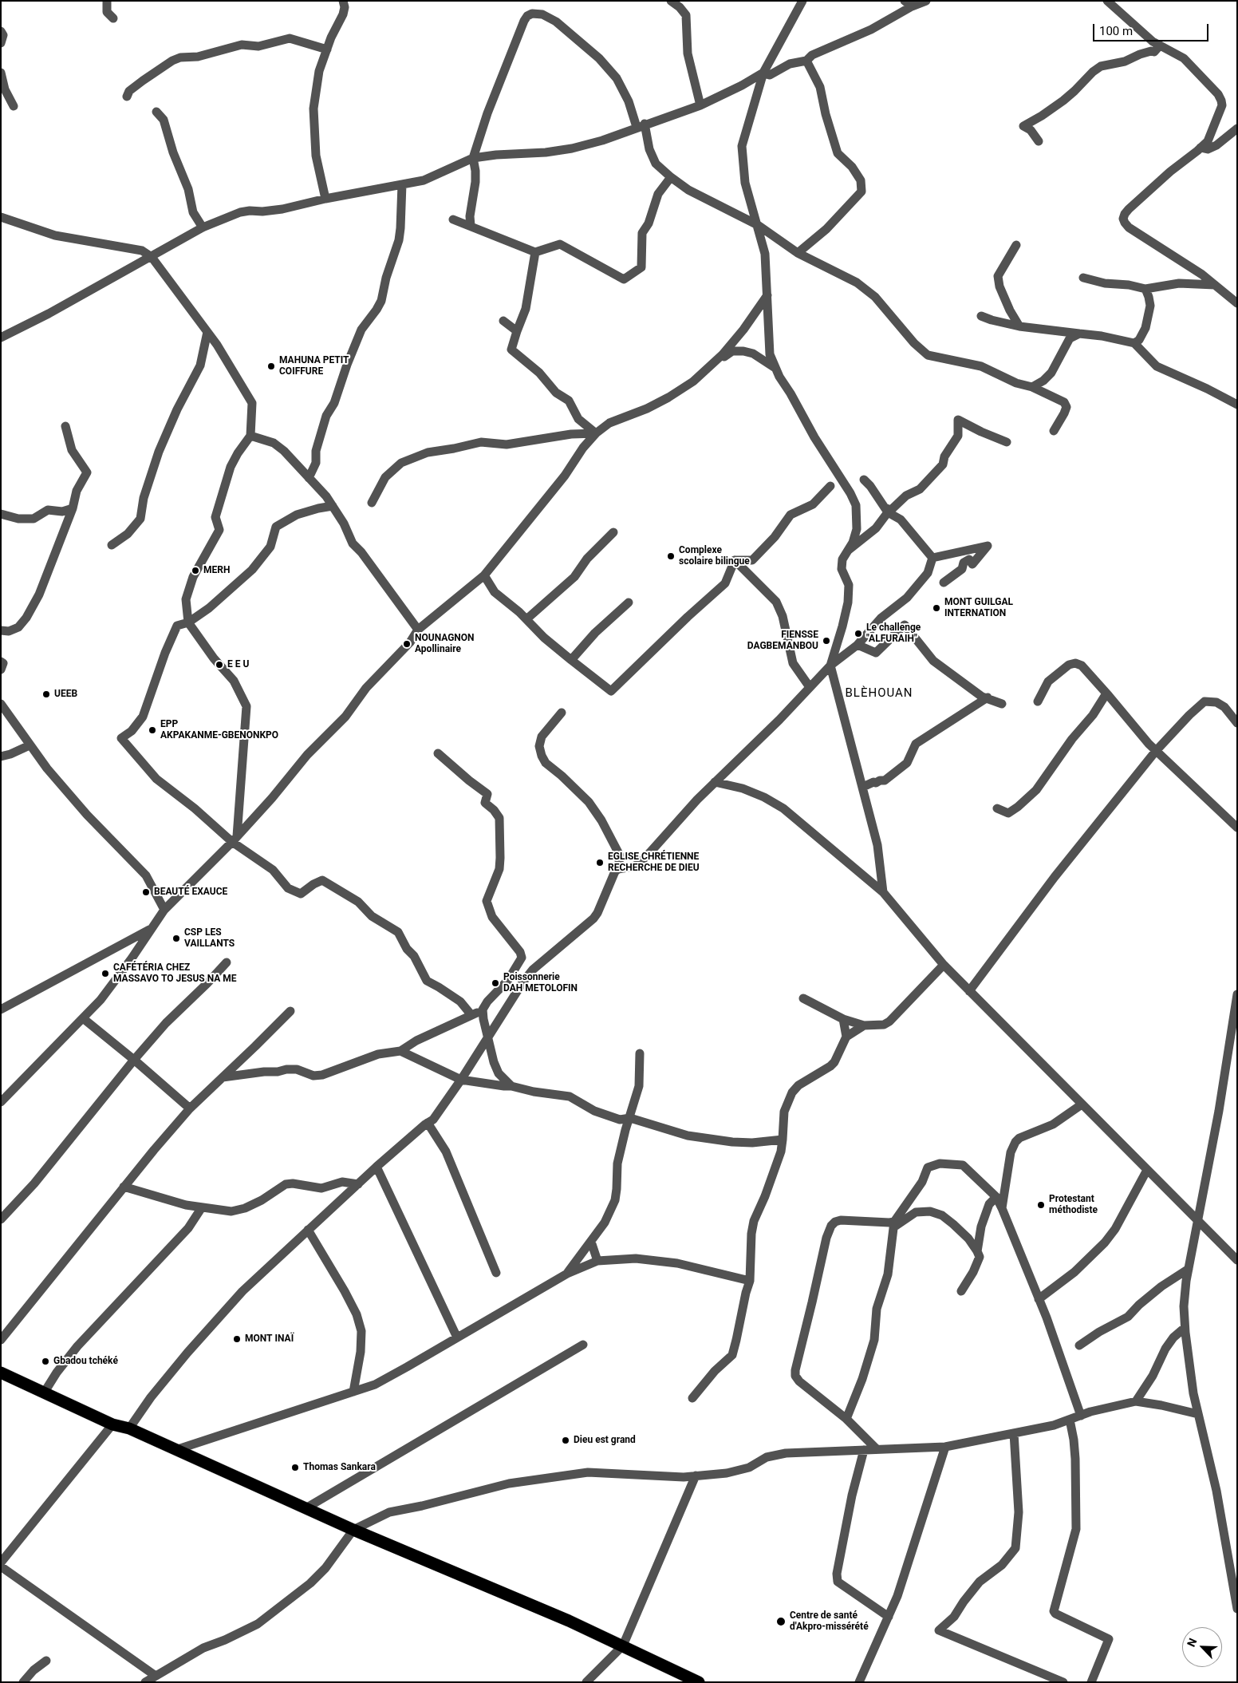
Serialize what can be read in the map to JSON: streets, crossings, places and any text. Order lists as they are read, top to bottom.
{
  "districts": ["BLÈHOUAN"],
  "places": [
    "MAHUNA PETIT COIFFURE",
    "Complexe scolaire bilingue",
    "MERH",
    "MONT GUILGAL INTERNATION",
    "Le challenge \"ALFURAIH\"",
    "FIENSSE DAGBEMANBOU",
    "NOUNAGNON Apollinaire",
    "E E U",
    "UEEB",
    "EPP AKPAKANME-GBENONKPO",
    "EGLISE CHRÉTIENNE RECHERCHE DE DIEU",
    "BEAUTÉ EXAUCE",
    "CSP LES VAILLANTS",
    "CAFÉTÉRIA CHEZ MASSAVO TO JESUS NA ME",
    "Poissonnerie DAH METOLOFIN",
    "Protestant méthodiste",
    "MONT INAÏ",
    "Gbadou tchéké",
    "Dieu est grand",
    "Thomas Sankara",
    "Centre de santé d'Akpro-missérété"
  ],
  "scale_bar": "100 m",
  "north": "top left"
}
